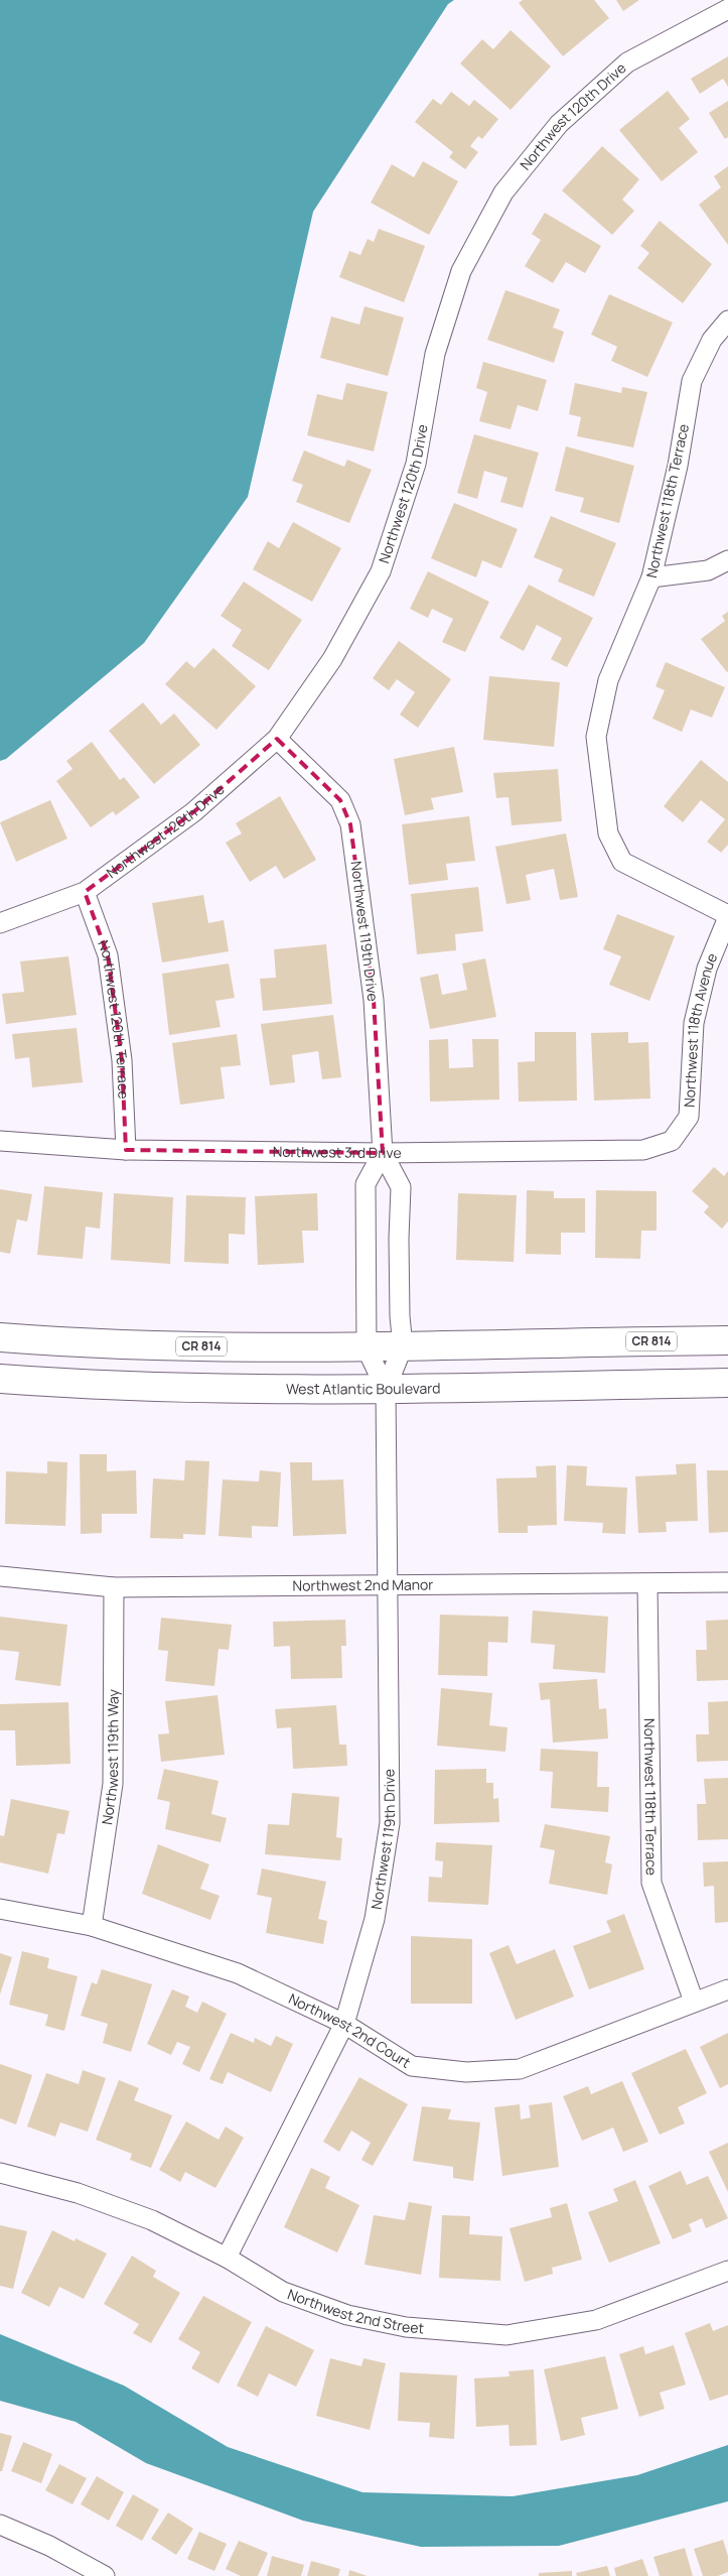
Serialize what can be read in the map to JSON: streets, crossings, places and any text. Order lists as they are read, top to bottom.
{
  "streets": {
    "main road": ["CR 814", "West Atlantic Boulevard"],
    "street": [
      "Northwest 120th Drive",
      "Northwest 118th Terrace",
      "Northwest 119th Drive",
      "Northwest 120th Terrace",
      "Northwest 118th Avenue",
      "Northwest 3rd Drive",
      "Northwest 2nd Manor",
      "Northwest 119th Way",
      "Northwest 2nd Court",
      "Northwest 2nd Street"
    ]
  },
  "crossings": [
    ["Northwest 120th Drive", "Northwest 119th Drive"],
    ["Northwest 120th Drive", "Northwest 120th Terrace"],
    ["Northwest 118th Terrace", "Northwest 118th Avenue"],
    ["Northwest 118th Terrace", "Northwest 2nd Manor"],
    ["Northwest 118th Terrace", "Northwest 2nd Court"],
    ["Northwest 119th Drive", "Northwest 3rd Drive"],
    ["Northwest 119th Drive", "CR 814"],
    ["Northwest 119th Drive", "West Atlantic Boulevard"],
    ["Northwest 119th Drive", "Northwest 2nd Manor"],
    ["Northwest 119th Drive", "Northwest 2nd Court"],
    ["Northwest 119th Drive", "Northwest 2nd Street"],
    ["Northwest 120th Terrace", "Northwest 3rd Drive"],
    ["Northwest 118th Avenue", "Northwest 3rd Drive"],
    ["Northwest 2nd Manor", "Northwest 119th Way"],
    ["Northwest 119th Way", "Northwest 2nd Court"]
  ]
}
